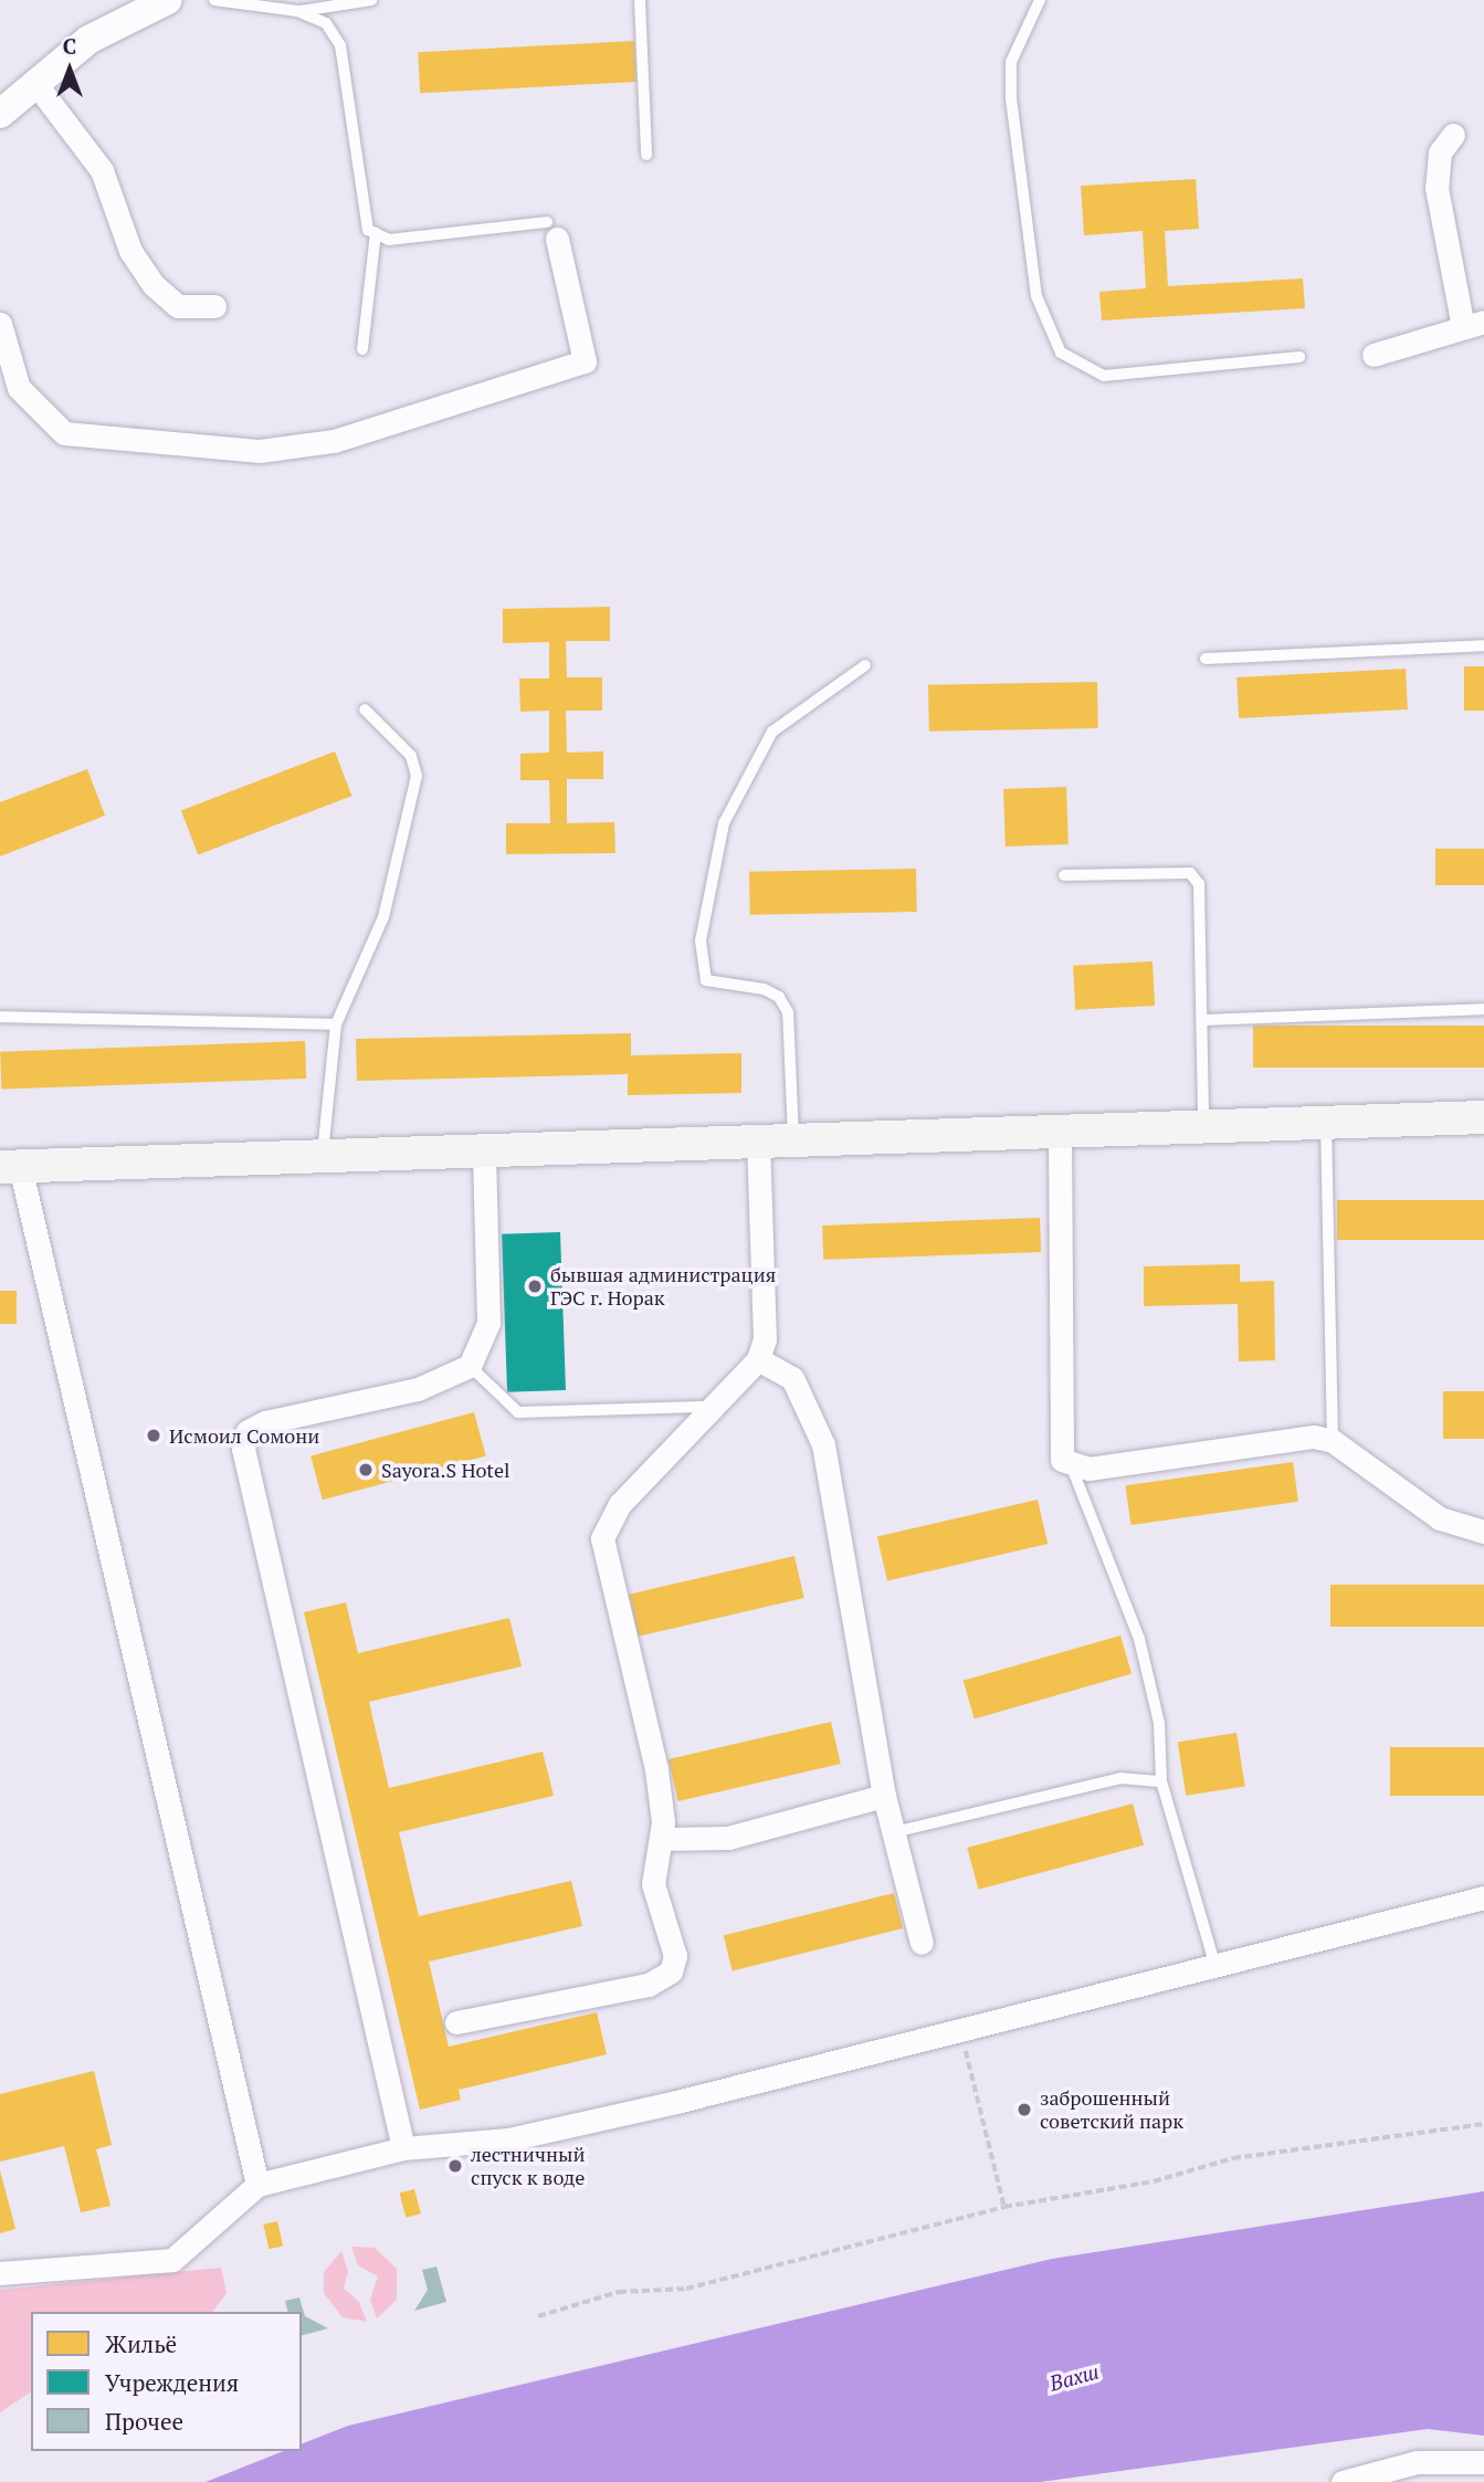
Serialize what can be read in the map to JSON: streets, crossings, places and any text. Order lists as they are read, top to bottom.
{
  "water": ["Вахш"],
  "places": [
    "бывшая администрация ГЭС г. Норак",
    "Исмоил Сомони",
    "Sayora.S Hotel",
    "заброшенный советский парк",
    "лестничный спуск к воде"
  ],
  "legend": ["Жильё", "Учреждения", "Прочее"],
  "north": "top"
}
